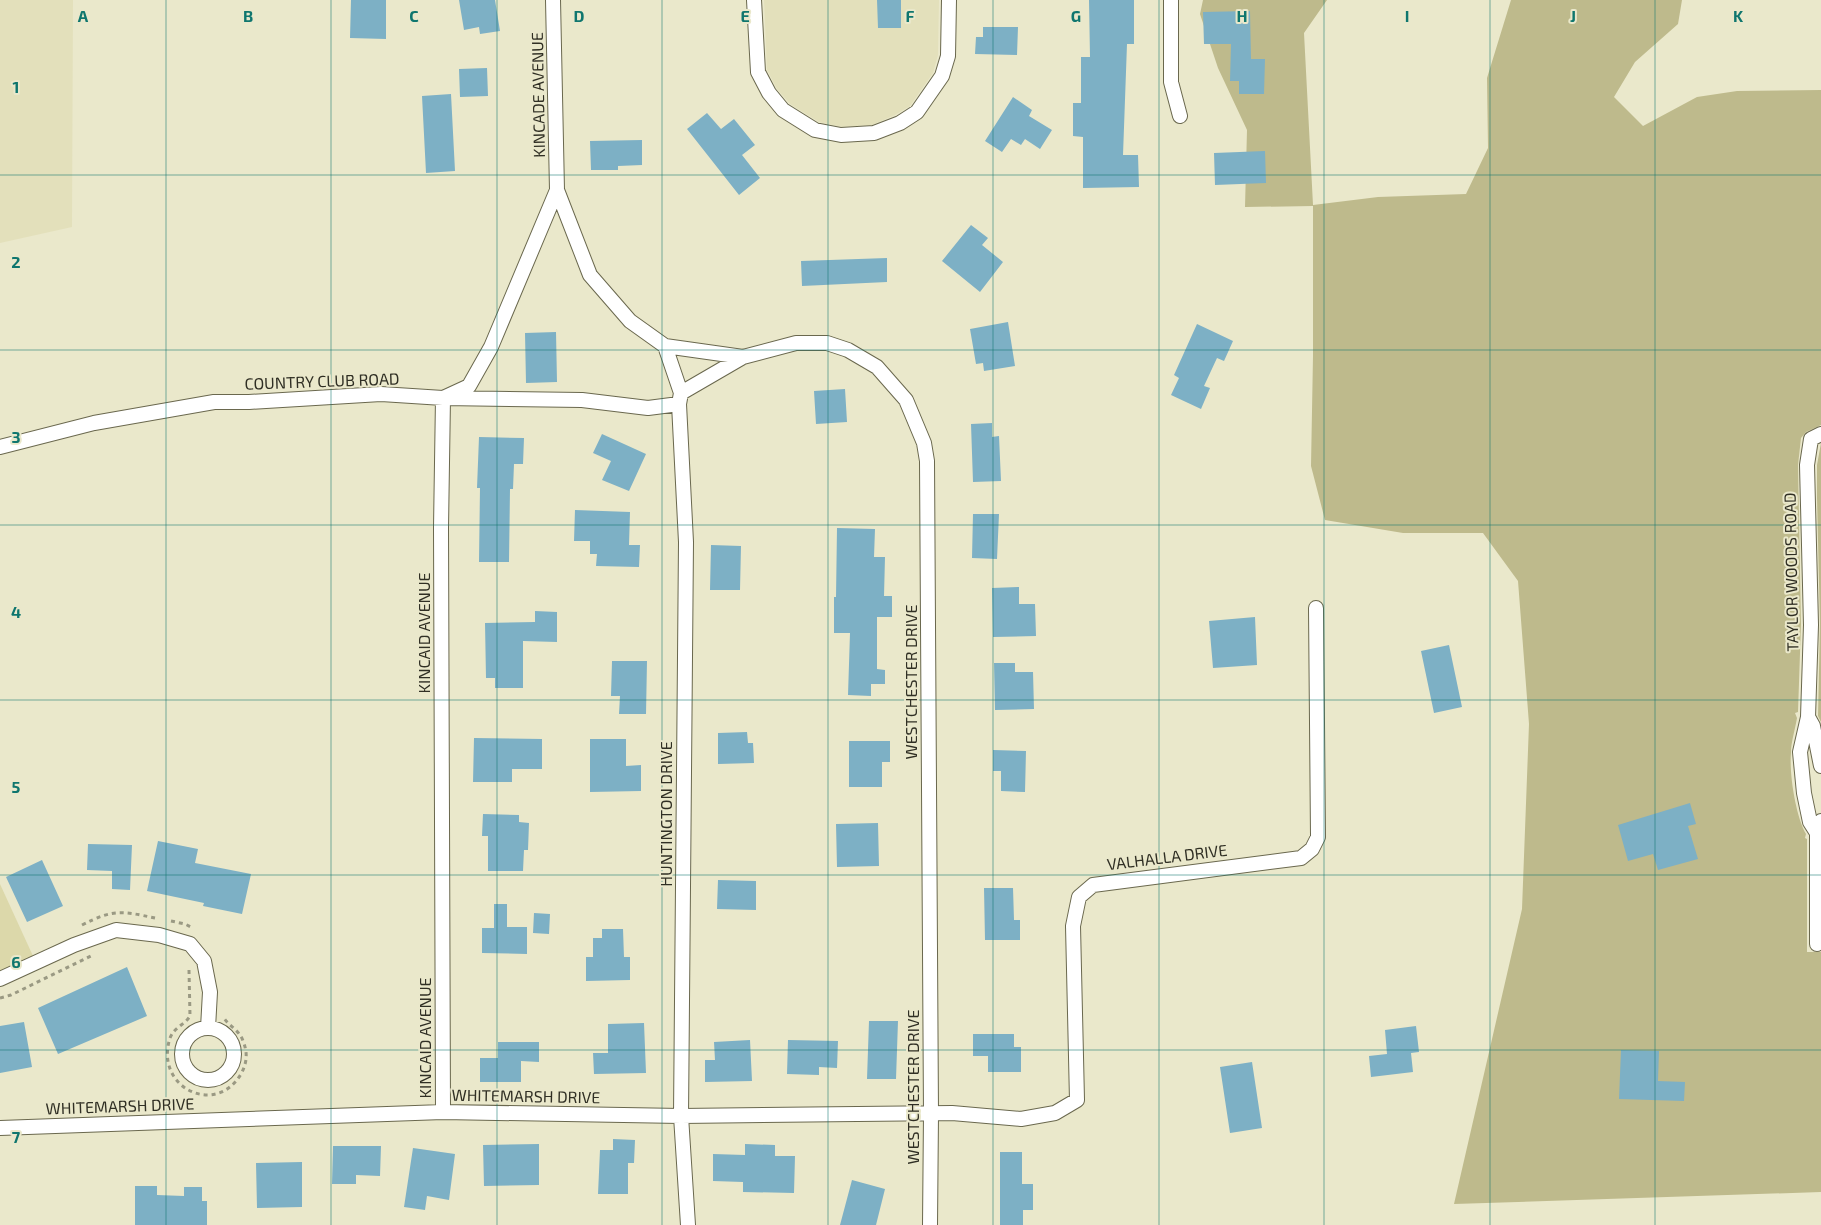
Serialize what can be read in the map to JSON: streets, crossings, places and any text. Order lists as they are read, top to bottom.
{
  "streets": {
    "street": [
      "KINCADE AVENUE",
      "COUNTRY CLUB ROAD",
      "TAYLOR WOODS ROAD",
      "KINCAID AVENUE",
      "WESTCHESTER DRIVE",
      "HUNTINGTON DRIVE",
      "VALHALLA DRIVE",
      "WHITEMARSH DRIVE"
    ]
  },
  "crossings": [
    ["COUNTRY CLUB ROAD", "KINCAID AVENUE"],
    ["COUNTRY CLUB ROAD", "WESTCHESTER DRIVE"],
    ["COUNTRY CLUB ROAD", "HUNTINGTON DRIVE"],
    ["KINCAID AVENUE", "WHITEMARSH DRIVE"],
    ["WESTCHESTER DRIVE", "HUNTINGTON DRIVE"],
    ["WESTCHESTER DRIVE", "VALHALLA DRIVE"],
    ["WESTCHESTER DRIVE", "WHITEMARSH DRIVE"],
    ["HUNTINGTON DRIVE", "WHITEMARSH DRIVE"],
    ["VALHALLA DRIVE", "WHITEMARSH DRIVE"]
  ],
  "grid": {
    "columns": [
      "A",
      "B",
      "C",
      "D",
      "E",
      "F",
      "G",
      "H",
      "I",
      "J",
      "K"
    ],
    "rows": [
      "1",
      "2",
      "3",
      "4",
      "5",
      "6",
      "7"
    ]
  }
}
